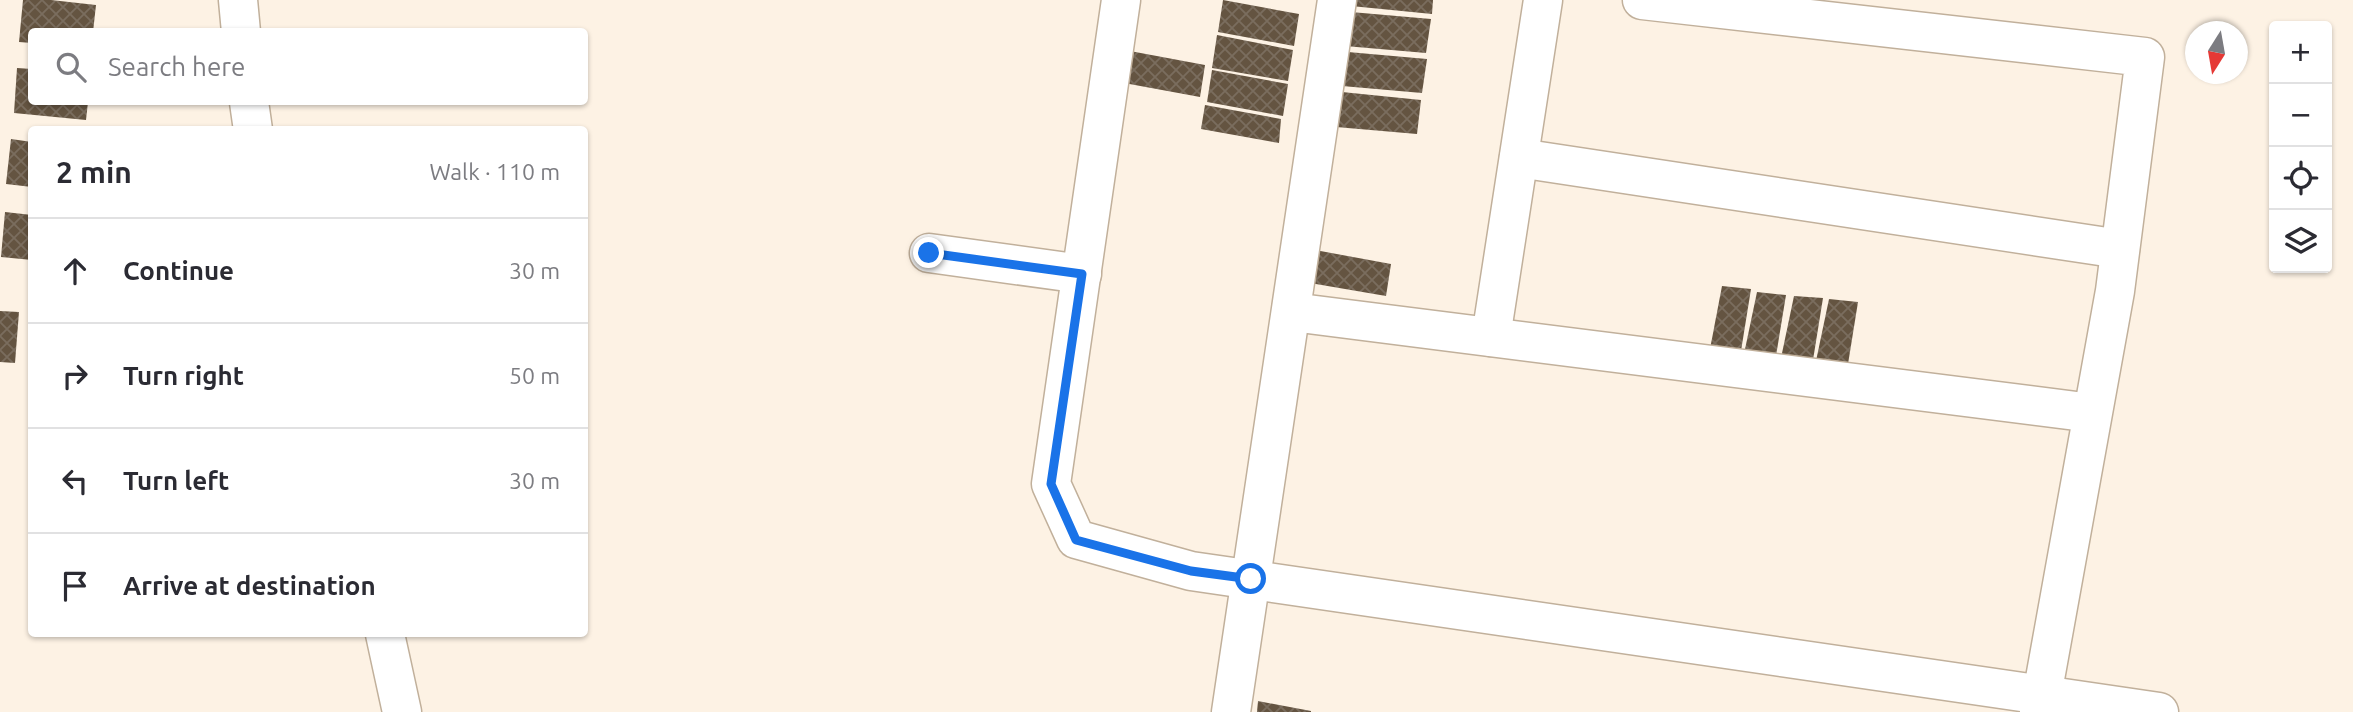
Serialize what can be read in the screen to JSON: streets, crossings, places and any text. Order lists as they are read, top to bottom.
{
  "north": "bottom",
  "page": {
    "map_buttons": ["+", "−"],
    "search": "Search here",
    "heading": ["2 min", "Walk · 110 m"],
    "list": [
      ["Continue", "30 m"],
      ["Turn right", "50 m"],
      ["Turn left", "30 m"],
      "Arrive at destination"
    ]
  }
}
